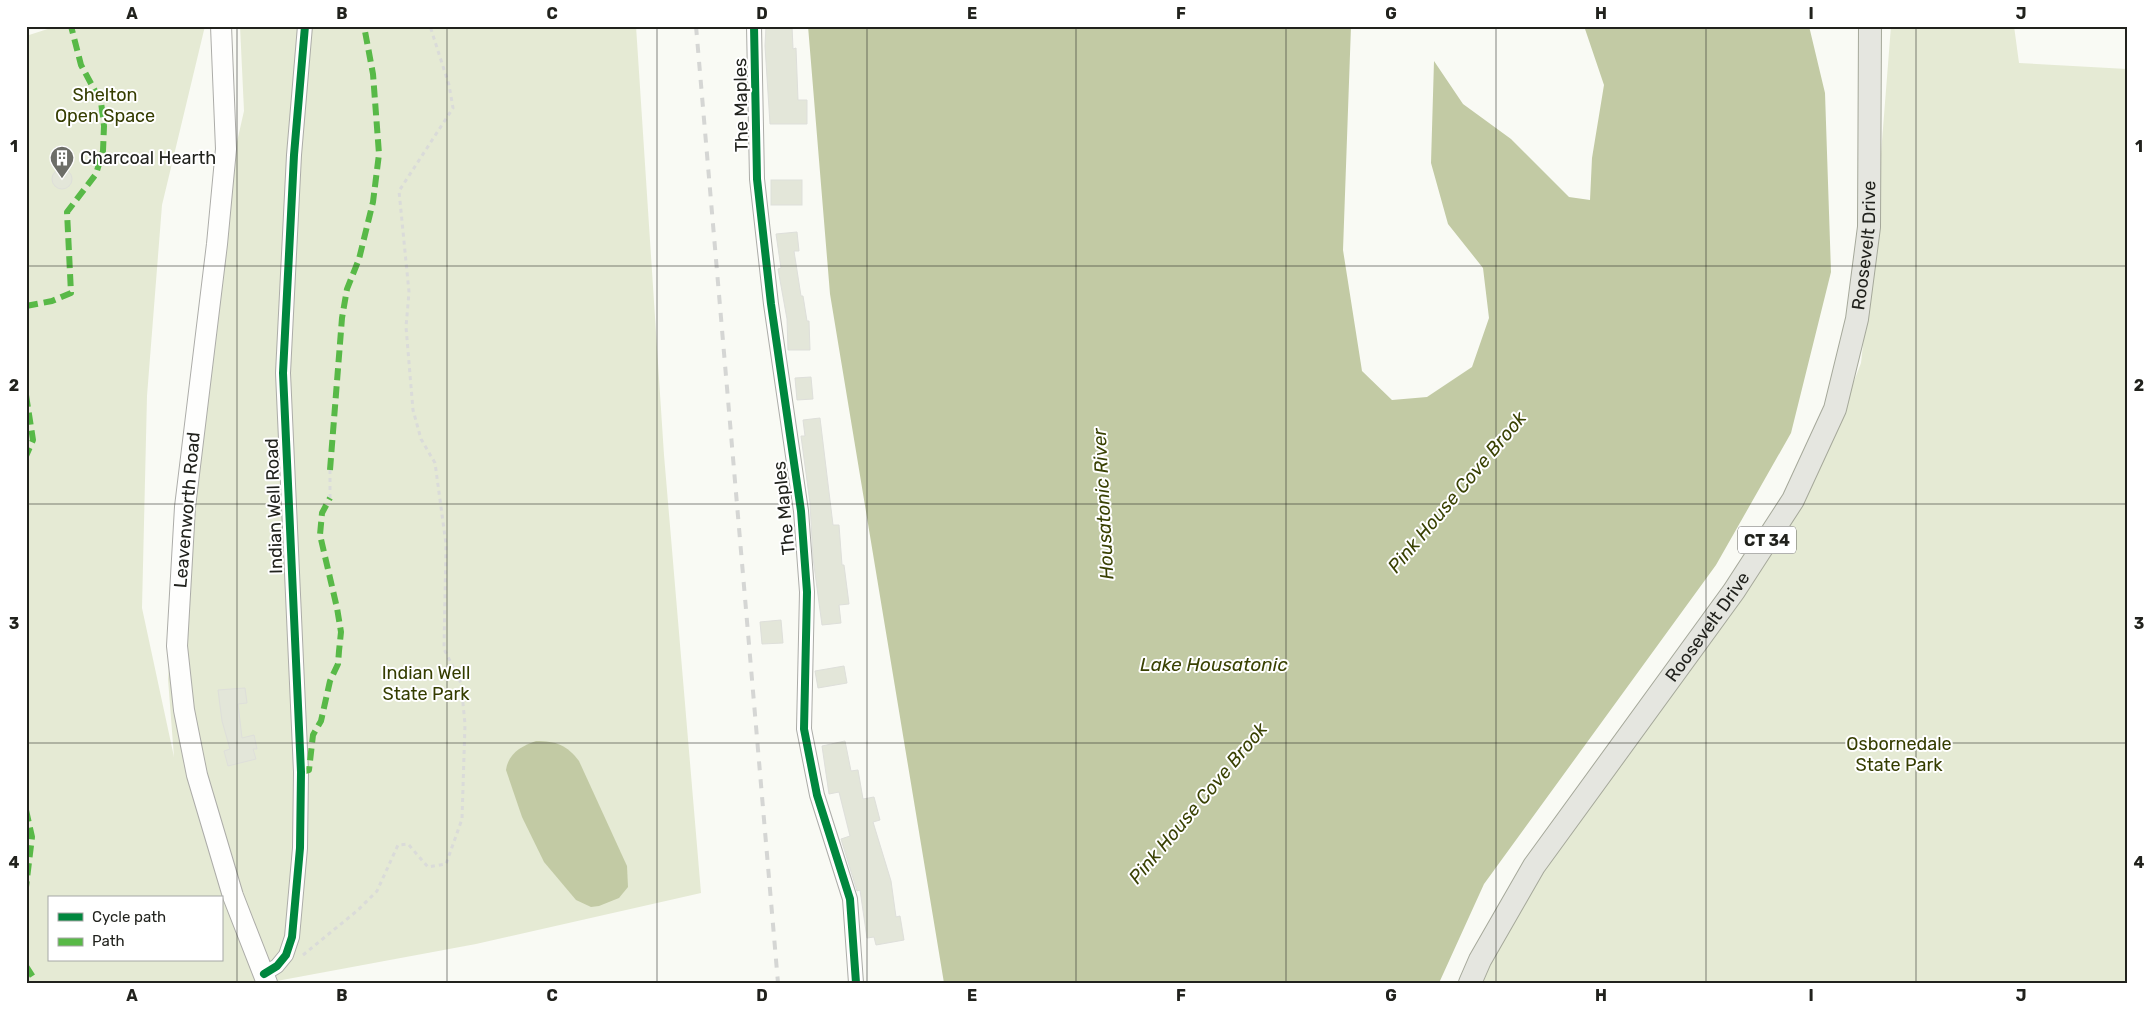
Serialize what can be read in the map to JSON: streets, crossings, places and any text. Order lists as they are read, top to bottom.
{
  "streets": {
    "main road": ["Roosevelt Drive", "Leavenworth Road", "CT 34"],
    "street": ["The Maples", "Indian Well Road"]
  },
  "crossings": [
    ["Indian Well Road", "Leavenworth Road"]
  ],
  "water": ["Pink House Cove Brook", "Housatonic River", "Lake Housatonic"],
  "parks": ["Shelton Open Space", "Indian Well State Park", "Osbornedale State Park"],
  "places": {
    "building": ["Charcoal Hearth"]
  },
  "legend": ["Cycle path", "Path"],
  "grid": {
    "columns": [
      "A",
      "B",
      "C",
      "D",
      "E",
      "F",
      "G",
      "H",
      "I",
      "J"
    ],
    "rows": [
      "1",
      "2",
      "3",
      "4"
    ]
  }
}
